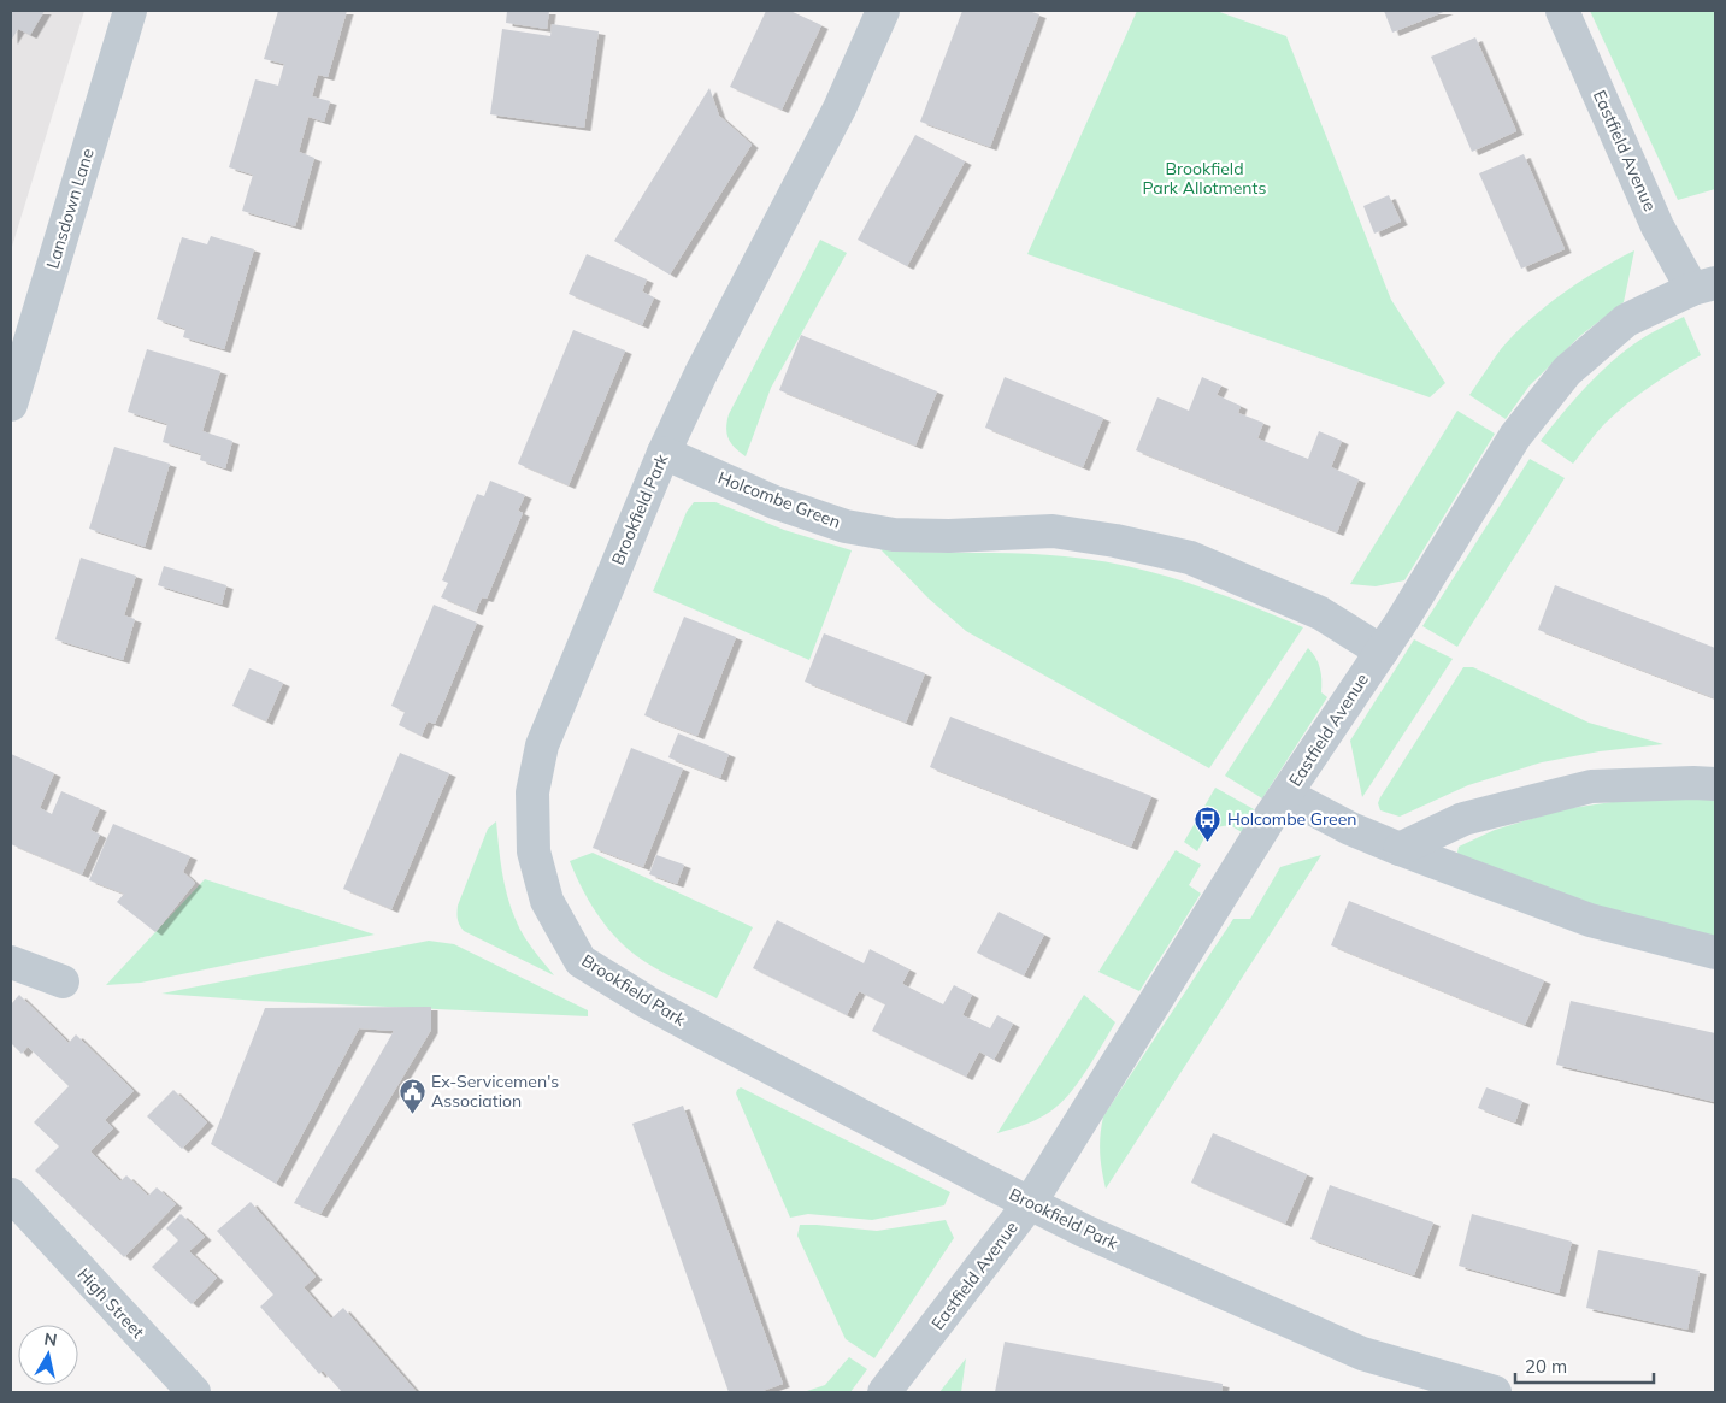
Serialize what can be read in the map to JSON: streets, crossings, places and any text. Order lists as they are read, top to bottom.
{
  "streets": {
    "street": [
      "Eastfield Avenue",
      "Lansdown Lane",
      "Holcombe Green",
      "Brookfield Park",
      "High Street"
    ]
  },
  "crossings": [
    ["Eastfield Avenue", "Holcombe Green"],
    ["Eastfield Avenue", "Brookfield Park"],
    ["Holcombe Green", "Brookfield Park"]
  ],
  "parks": ["Brookfield Park Allotments"],
  "places": {
    "bus stop": ["Holcombe Green"],
    "public building": ["Ex-Servicemen's Association"]
  },
  "scale_bar": "20 m",
  "north": "top"
}
